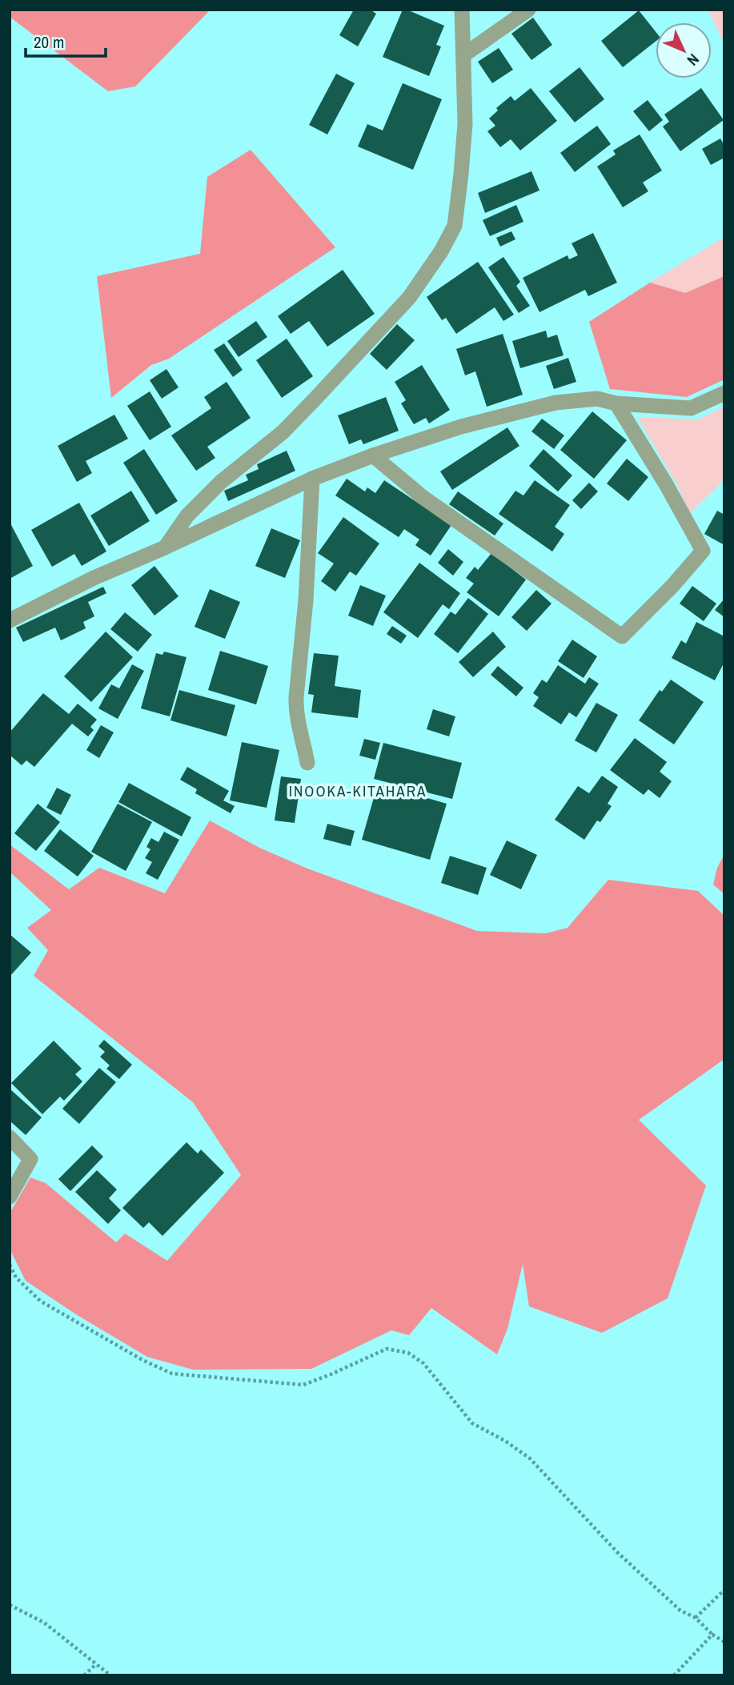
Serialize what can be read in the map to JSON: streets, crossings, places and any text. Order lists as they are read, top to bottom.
{
  "districts": ["INOOKA-KITAHARA"],
  "scale_bar": "20 m",
  "north": "bottom right"
}
